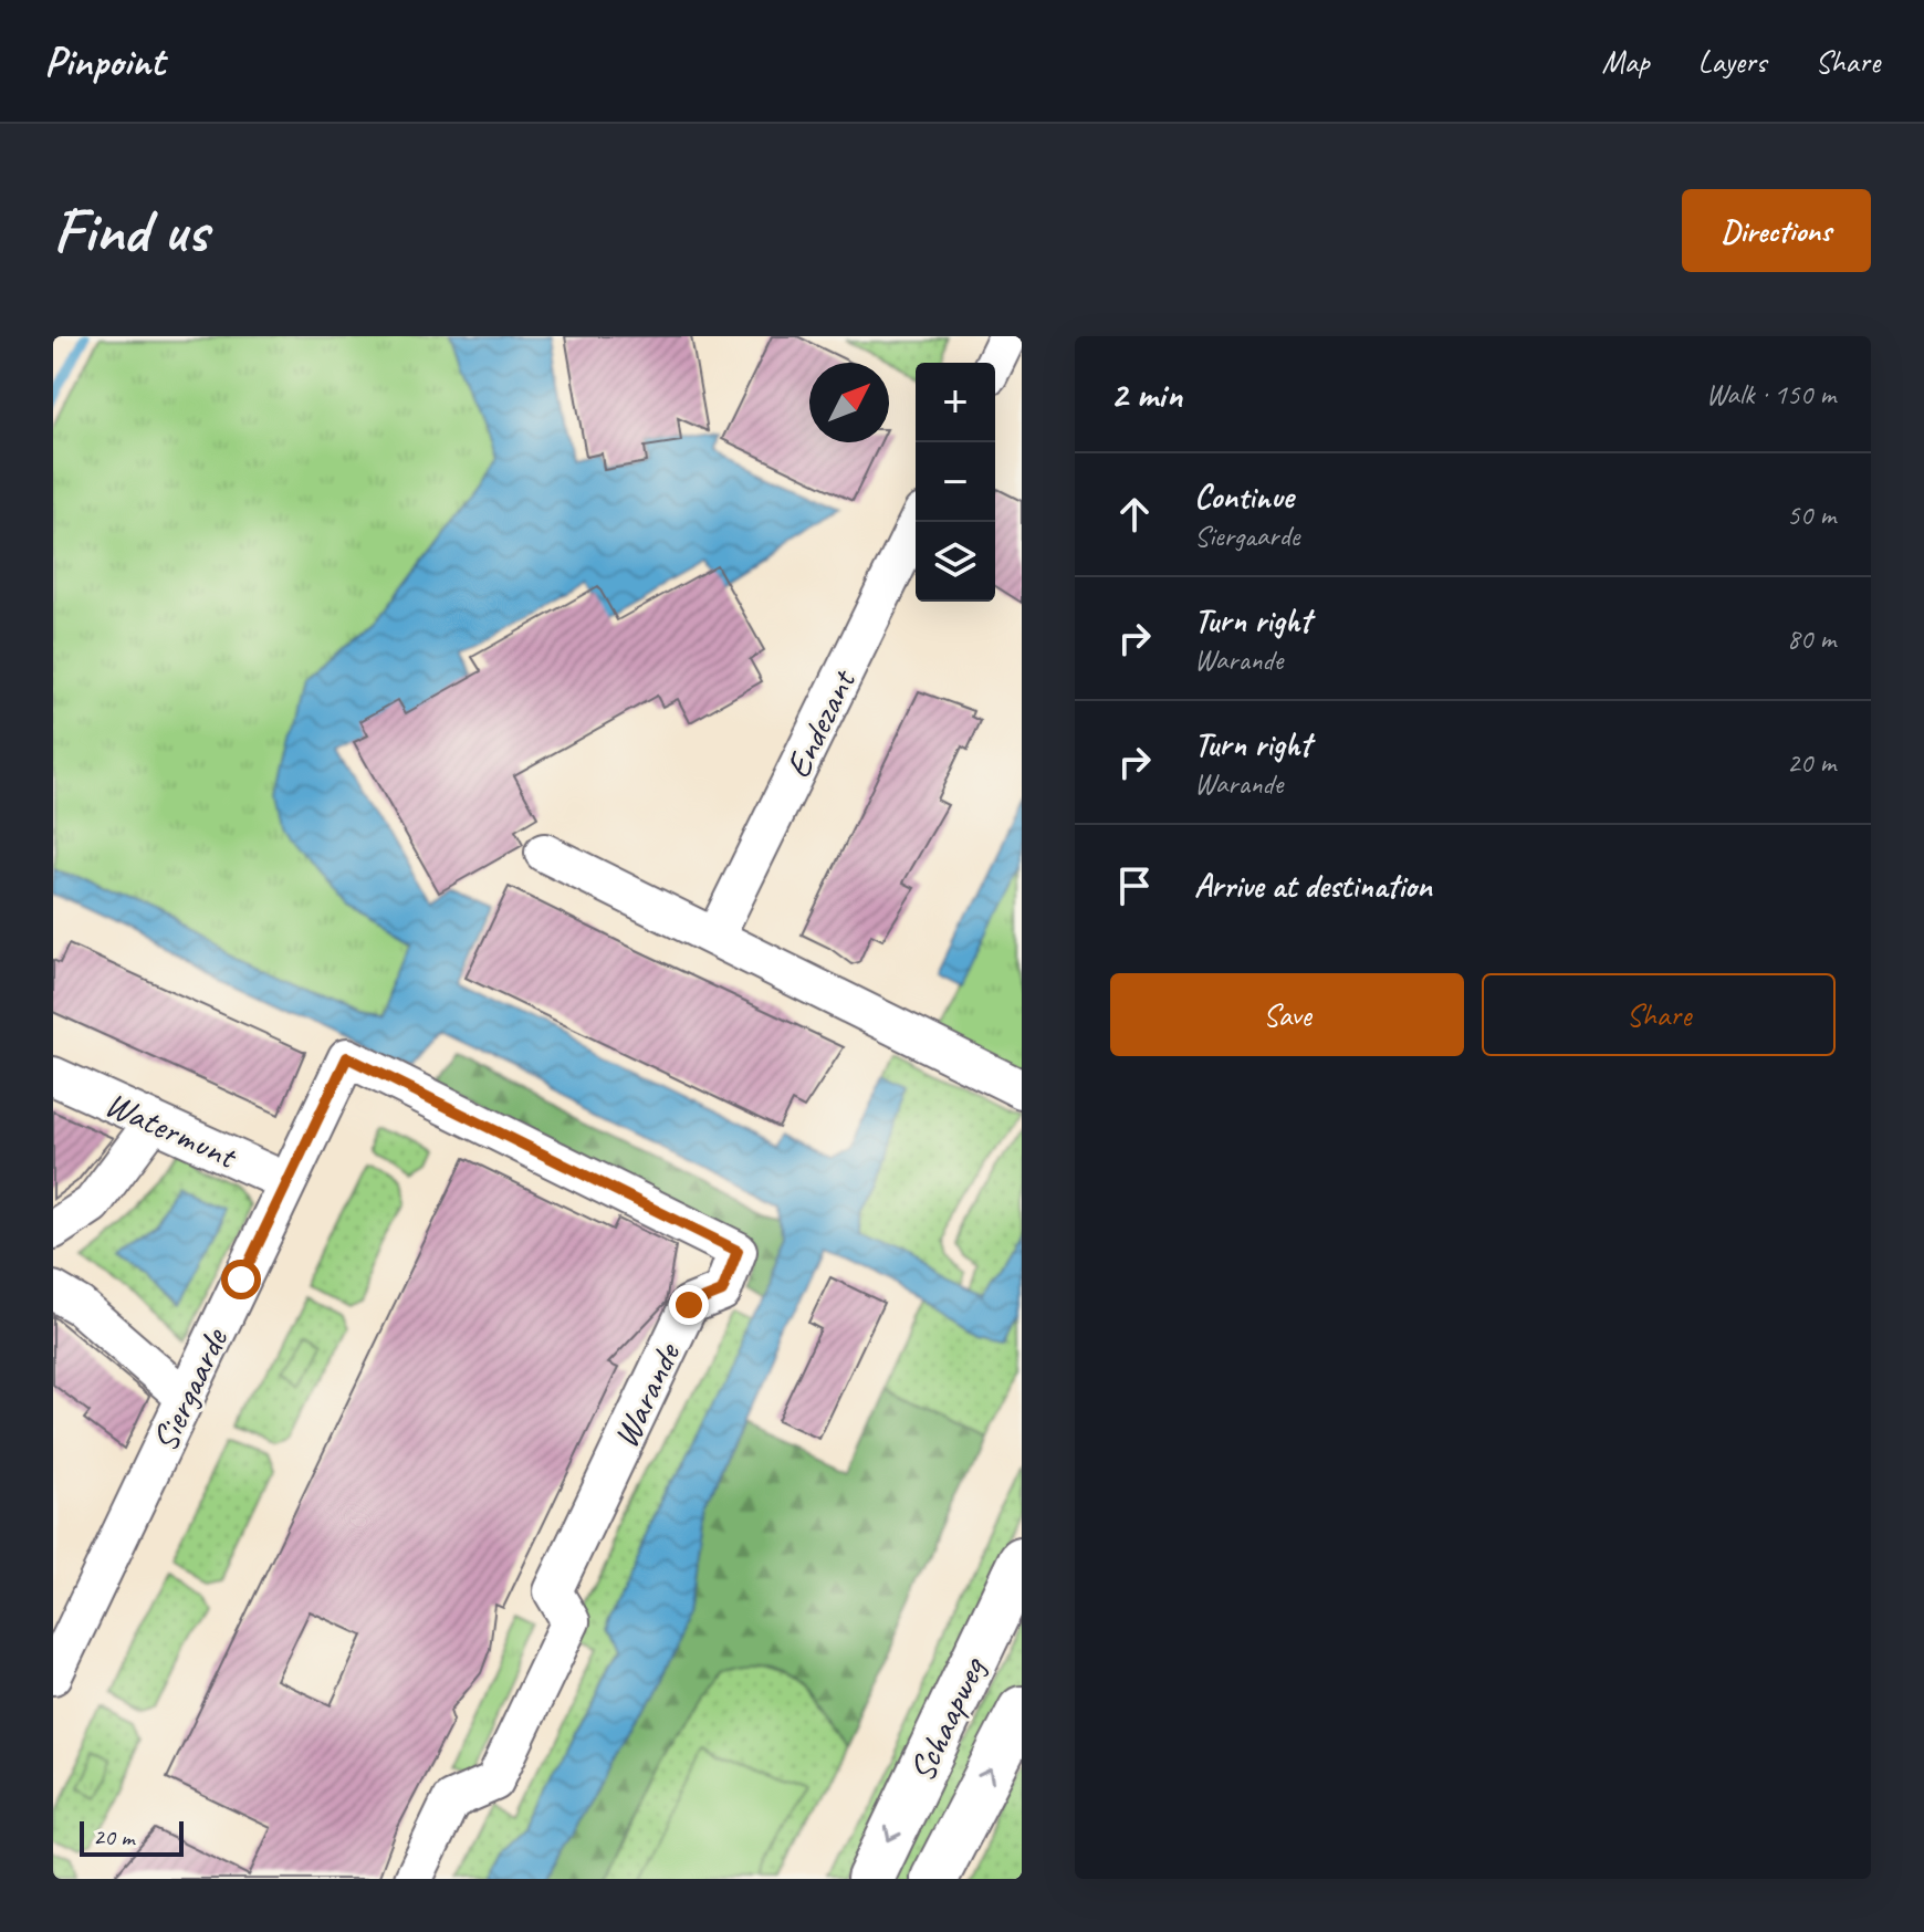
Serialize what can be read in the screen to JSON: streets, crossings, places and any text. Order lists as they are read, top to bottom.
{
  "streets": {
    "street": [
      "Endezant",
      "Watermunt",
      "Siergaarde",
      "Warande",
      "Schaapweg"
    ]
  },
  "crossings": [
    ["Watermunt", "Siergaarde"],
    ["Siergaarde", "Warande"]
  ],
  "scale_bar": "20 m",
  "north": "top right",
  "page": {
    "header": "Pinpoint",
    "nav": ["Map", "Layers", "Share"],
    "buttons": [
      "Directions",
      ["Save", "Share"]
    ],
    "title": "Find us",
    "heading": ["2 min", "Walk · 150 m"],
    "map_buttons": ["+", "−"],
    "list": [
      ["Continue", "Siergaarde", "50 m"],
      ["Turn right", "Warande", "80 m"],
      ["Turn right", "Warande", "20 m"],
      "Arrive at destination"
    ],
    "scale": "20 m"
  }
}
